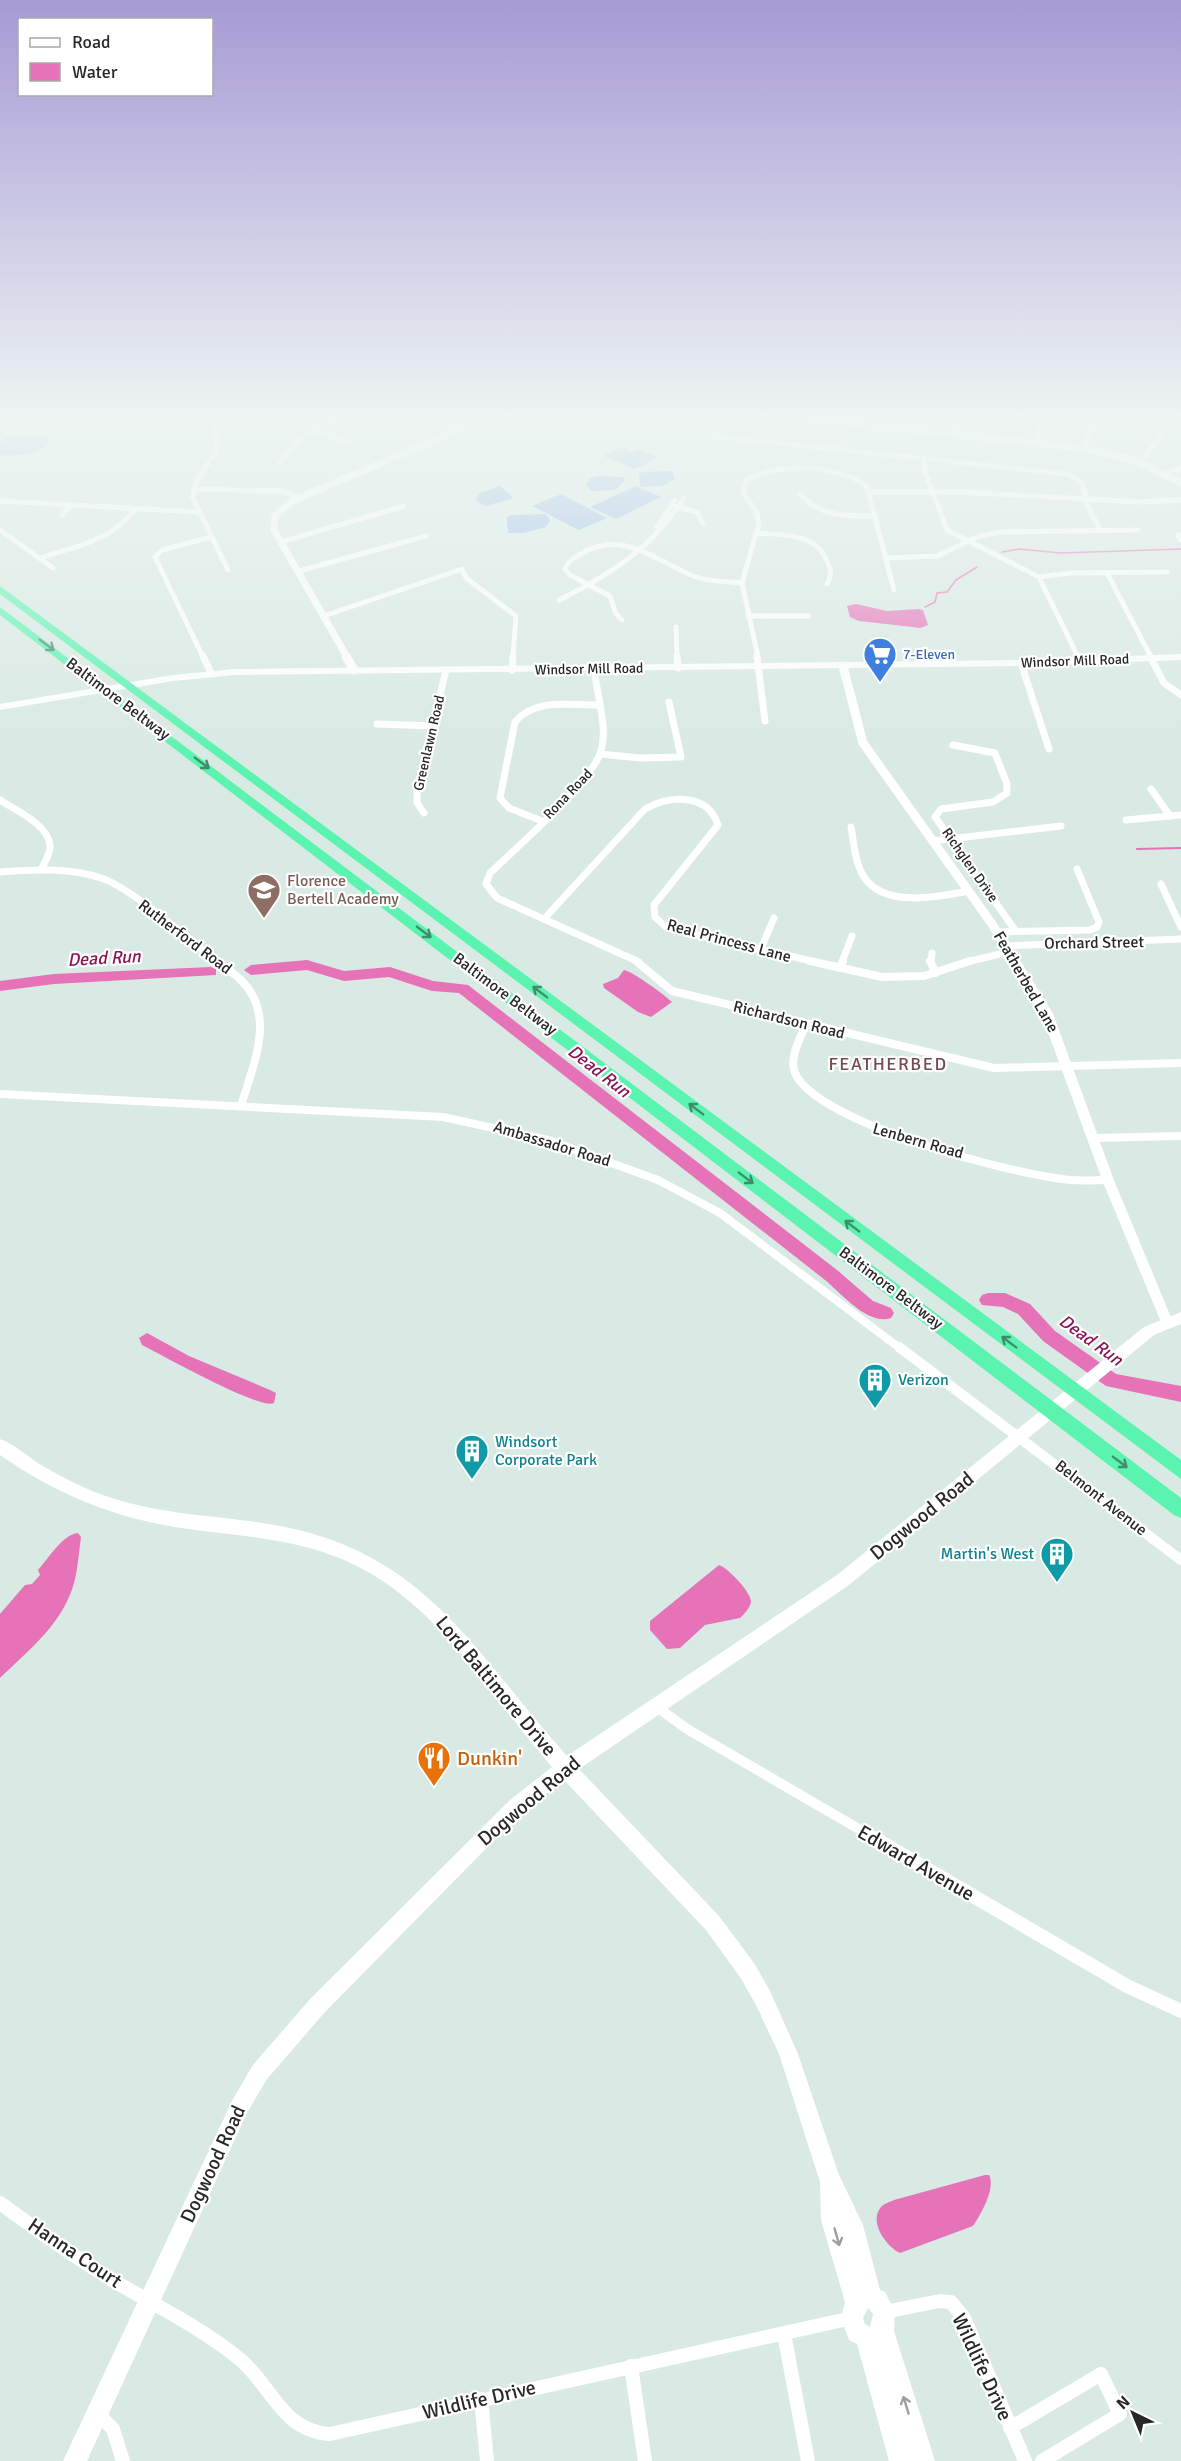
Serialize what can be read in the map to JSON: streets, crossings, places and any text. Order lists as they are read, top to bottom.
{
  "streets": {
    "highway": ["Baltimore Beltway"],
    "main road": ["Windsor Mill Road", "Dogwood Road", "Lord Baltimore Drive"],
    "street": [
      "Greenlawn Road",
      "Rona Road",
      "Richglen Drive",
      "Rutherford Road",
      "Real Princess Lane",
      "Orchard Street",
      "Featherbed Lane",
      "Richardson Road",
      "Lenbern Road",
      "Ambassador Road",
      "Belmont Avenue",
      "Edward Avenue",
      "Hanna Court",
      "Wildlife Drive"
    ]
  },
  "crossings": [
    ["Windsor Mill Road", "Greenlawn Road"],
    ["Windsor Mill Road", "Rona Road"],
    ["Windsor Mill Road", "Featherbed Lane"],
    ["Rona Road", "Richardson Road"],
    ["Rutherford Road", "Ambassador Road"],
    ["Real Princess Lane", "Orchard Street"],
    ["Real Princess Lane", "Featherbed Lane"],
    ["Real Princess Lane", "Richardson Road"],
    ["Orchard Street", "Featherbed Lane"],
    ["Featherbed Lane", "Richardson Road"],
    ["Featherbed Lane", "Lenbern Road"],
    ["Featherbed Lane", "Dogwood Road"],
    ["Richardson Road", "Lenbern Road"],
    ["Ambassador Road", "Belmont Avenue"],
    ["Ambassador Road", "Dogwood Road"],
    ["Belmont Avenue", "Dogwood Road"],
    ["Dogwood Road", "Lord Baltimore Drive"],
    ["Dogwood Road", "Edward Avenue"],
    ["Dogwood Road", "Hanna Court"],
    ["Dogwood Road", "Wildlife Drive"],
    ["Lord Baltimore Drive", "Wildlife Drive"],
    ["Hanna Court", "Wildlife Drive"]
  ],
  "districts": ["FEATHERBED"],
  "water": ["Dead Run"],
  "places": {
    "supermarket": ["7-Eleven"],
    "school or university": ["Florence Bertell Academy"],
    "building": ["Verizon", "Windsort Corporate Park", "Martin's West"],
    "restaurant": ["Dunkin'"]
  },
  "legend": ["Road", "Water"],
  "north": "top left"
}
